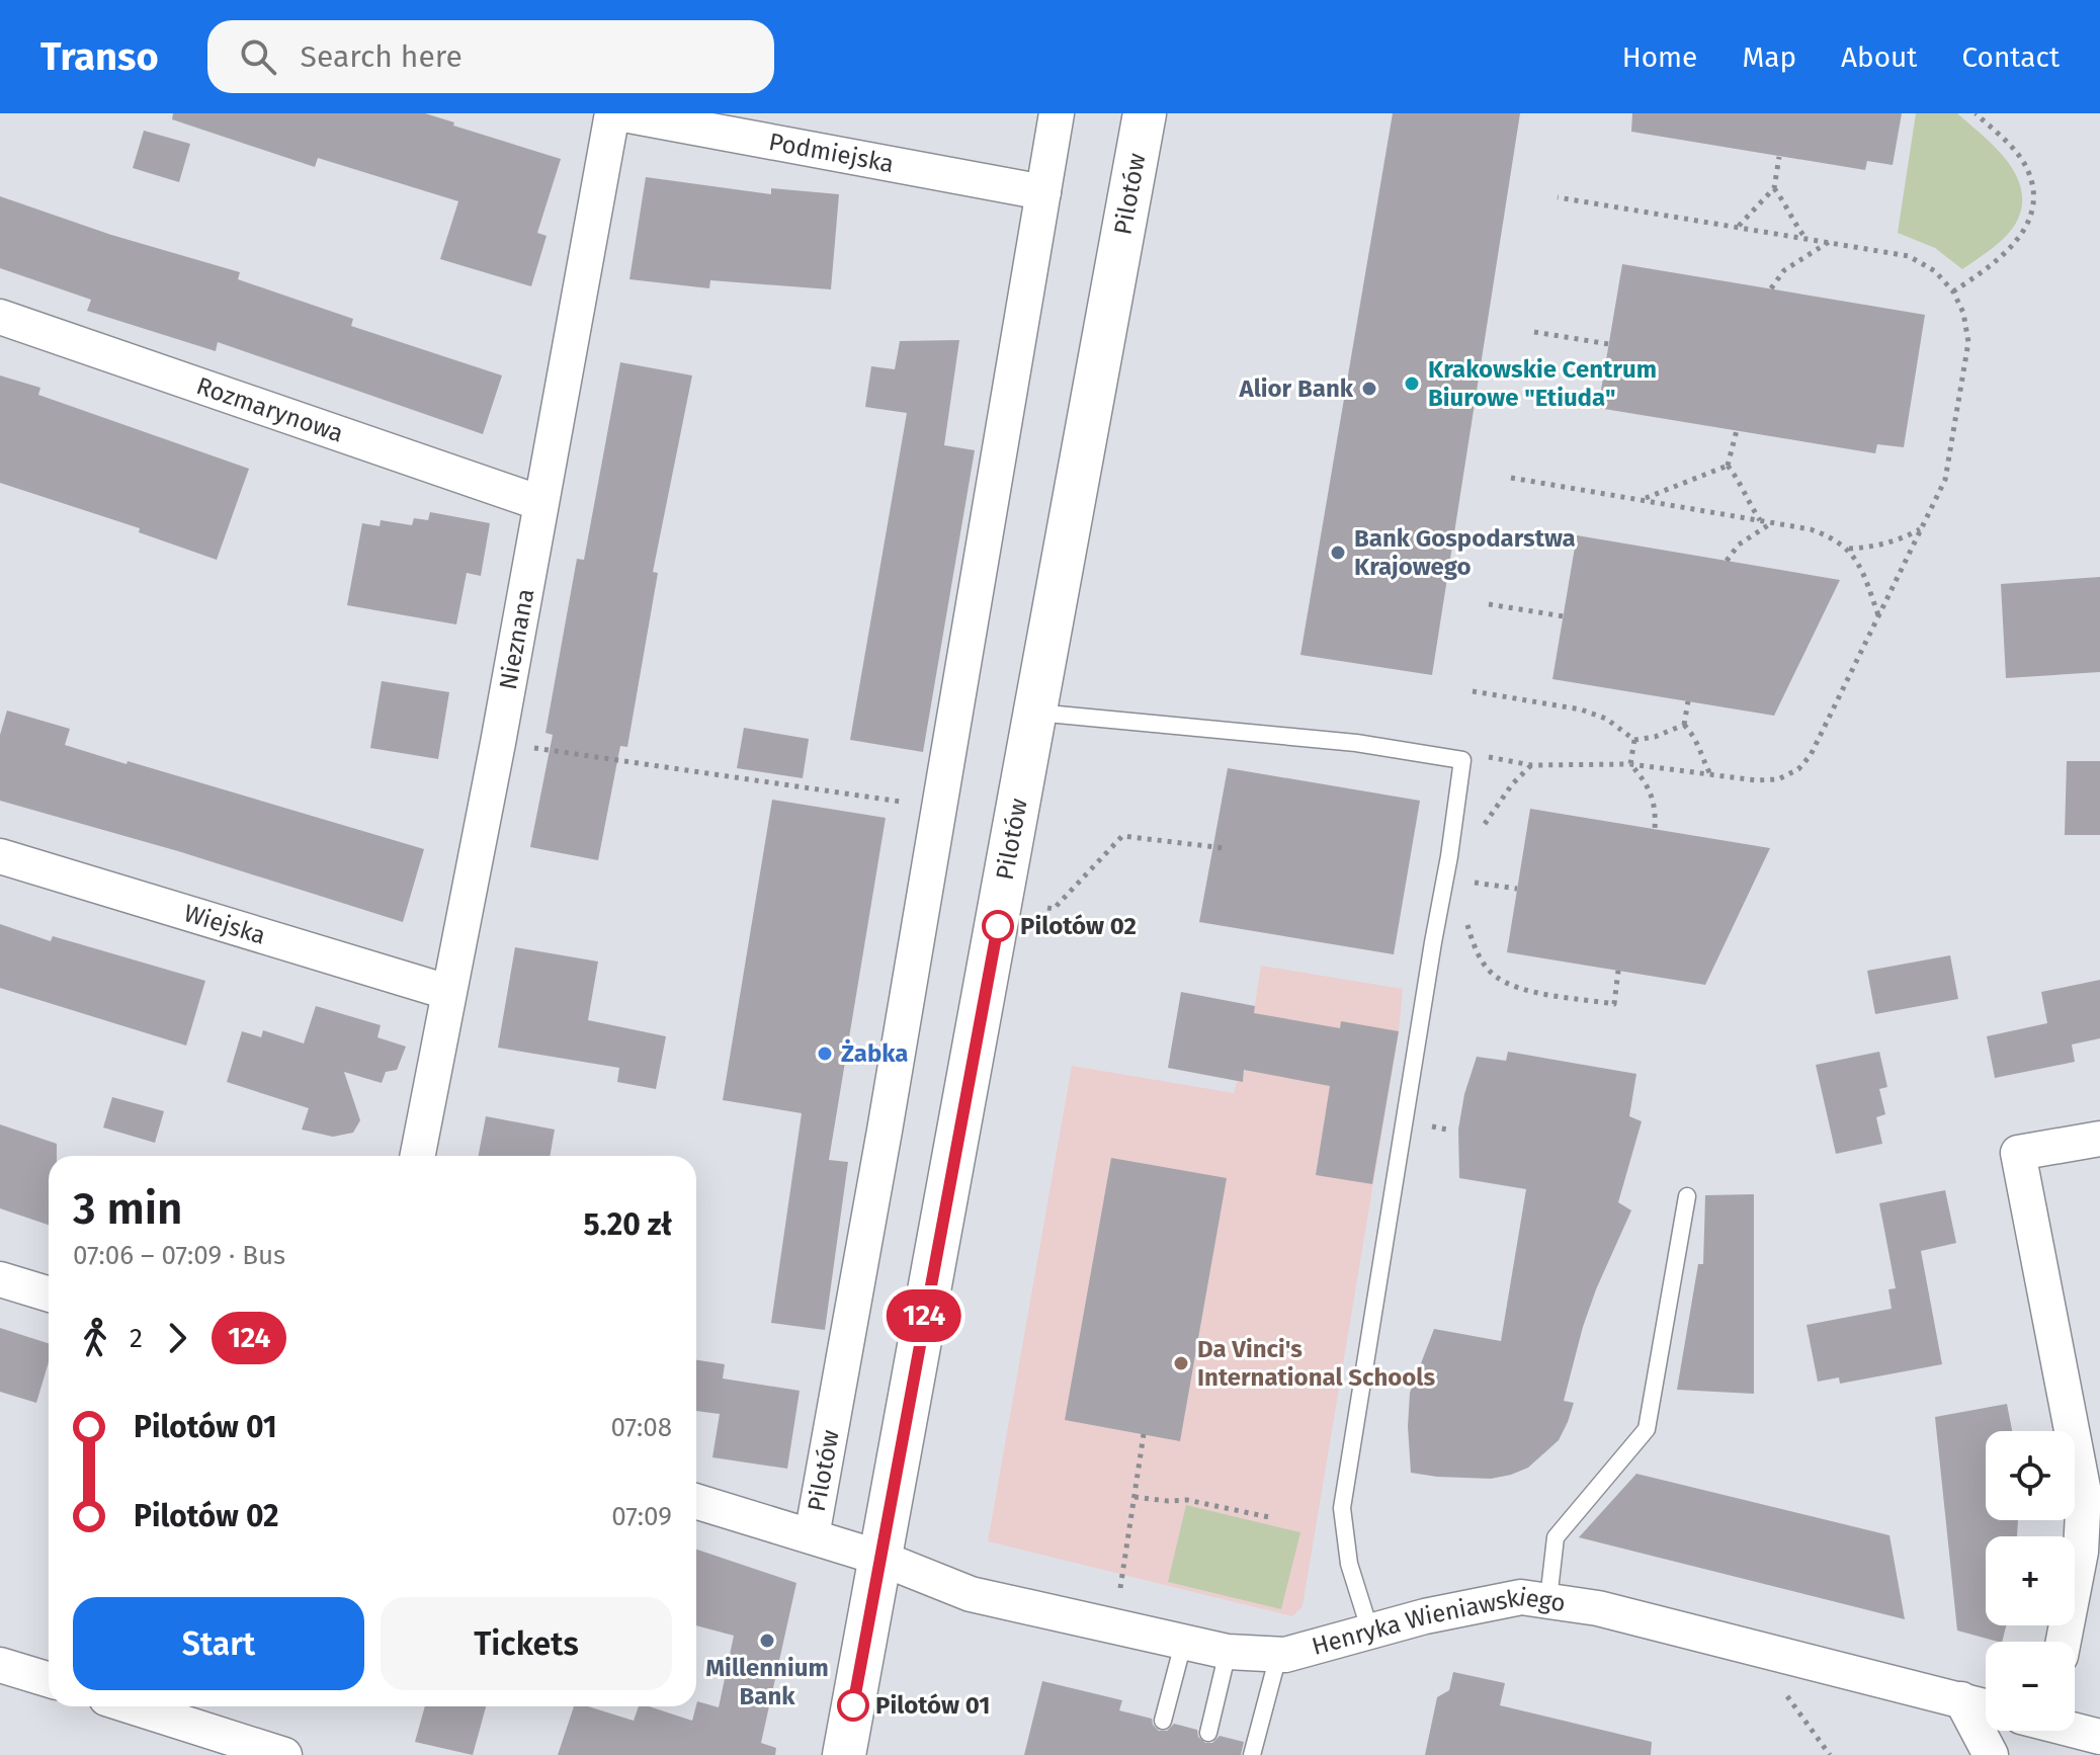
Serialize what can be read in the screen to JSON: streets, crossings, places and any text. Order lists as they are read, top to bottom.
{
  "streets": {
    "street": [
      "Podmiejska",
      "Pilotów",
      "Rozmarynowa",
      "Nieznana",
      "Wiejska",
      "Henryka Wieniawskiego"
    ]
  },
  "crossings": [
    ["Podmiejska", "Pilotów"],
    ["Pilotów", "Henryka Wieniawskiego"],
    ["Rozmarynowa", "Nieznana"],
    ["Nieznana", "Wiejska"]
  ],
  "places": [
    "Krakowskie Centrum Biurowe \"Etiuda\"",
    "Alior Bank",
    "Bank Gospodarstwa Krajowego",
    "Pilotów 02",
    "Żabka",
    "Da Vinci's International Schools",
    "Millennium Bank",
    "Pilotów 01"
  ],
  "lines": ["bus line 124"],
  "page": {
    "header": "Transo",
    "search": "Search here",
    "nav": [
      "Home",
      "Map",
      "About",
      "Contact"
    ],
    "on_map": "124",
    "heading": ["3 min", "07:06 – 07:09 · Bus", "5.20 zł"],
    "legs": ["2", "124"],
    "list": [
      {
        "name": "Pilotów 01",
        "value": "07:08"
      },
      {
        "name": "Pilotów 02",
        "value": "07:09"
      }
    ],
    "map_buttons": ["+", "−"],
    "buttons": ["Start", "Tickets"]
  }
}
